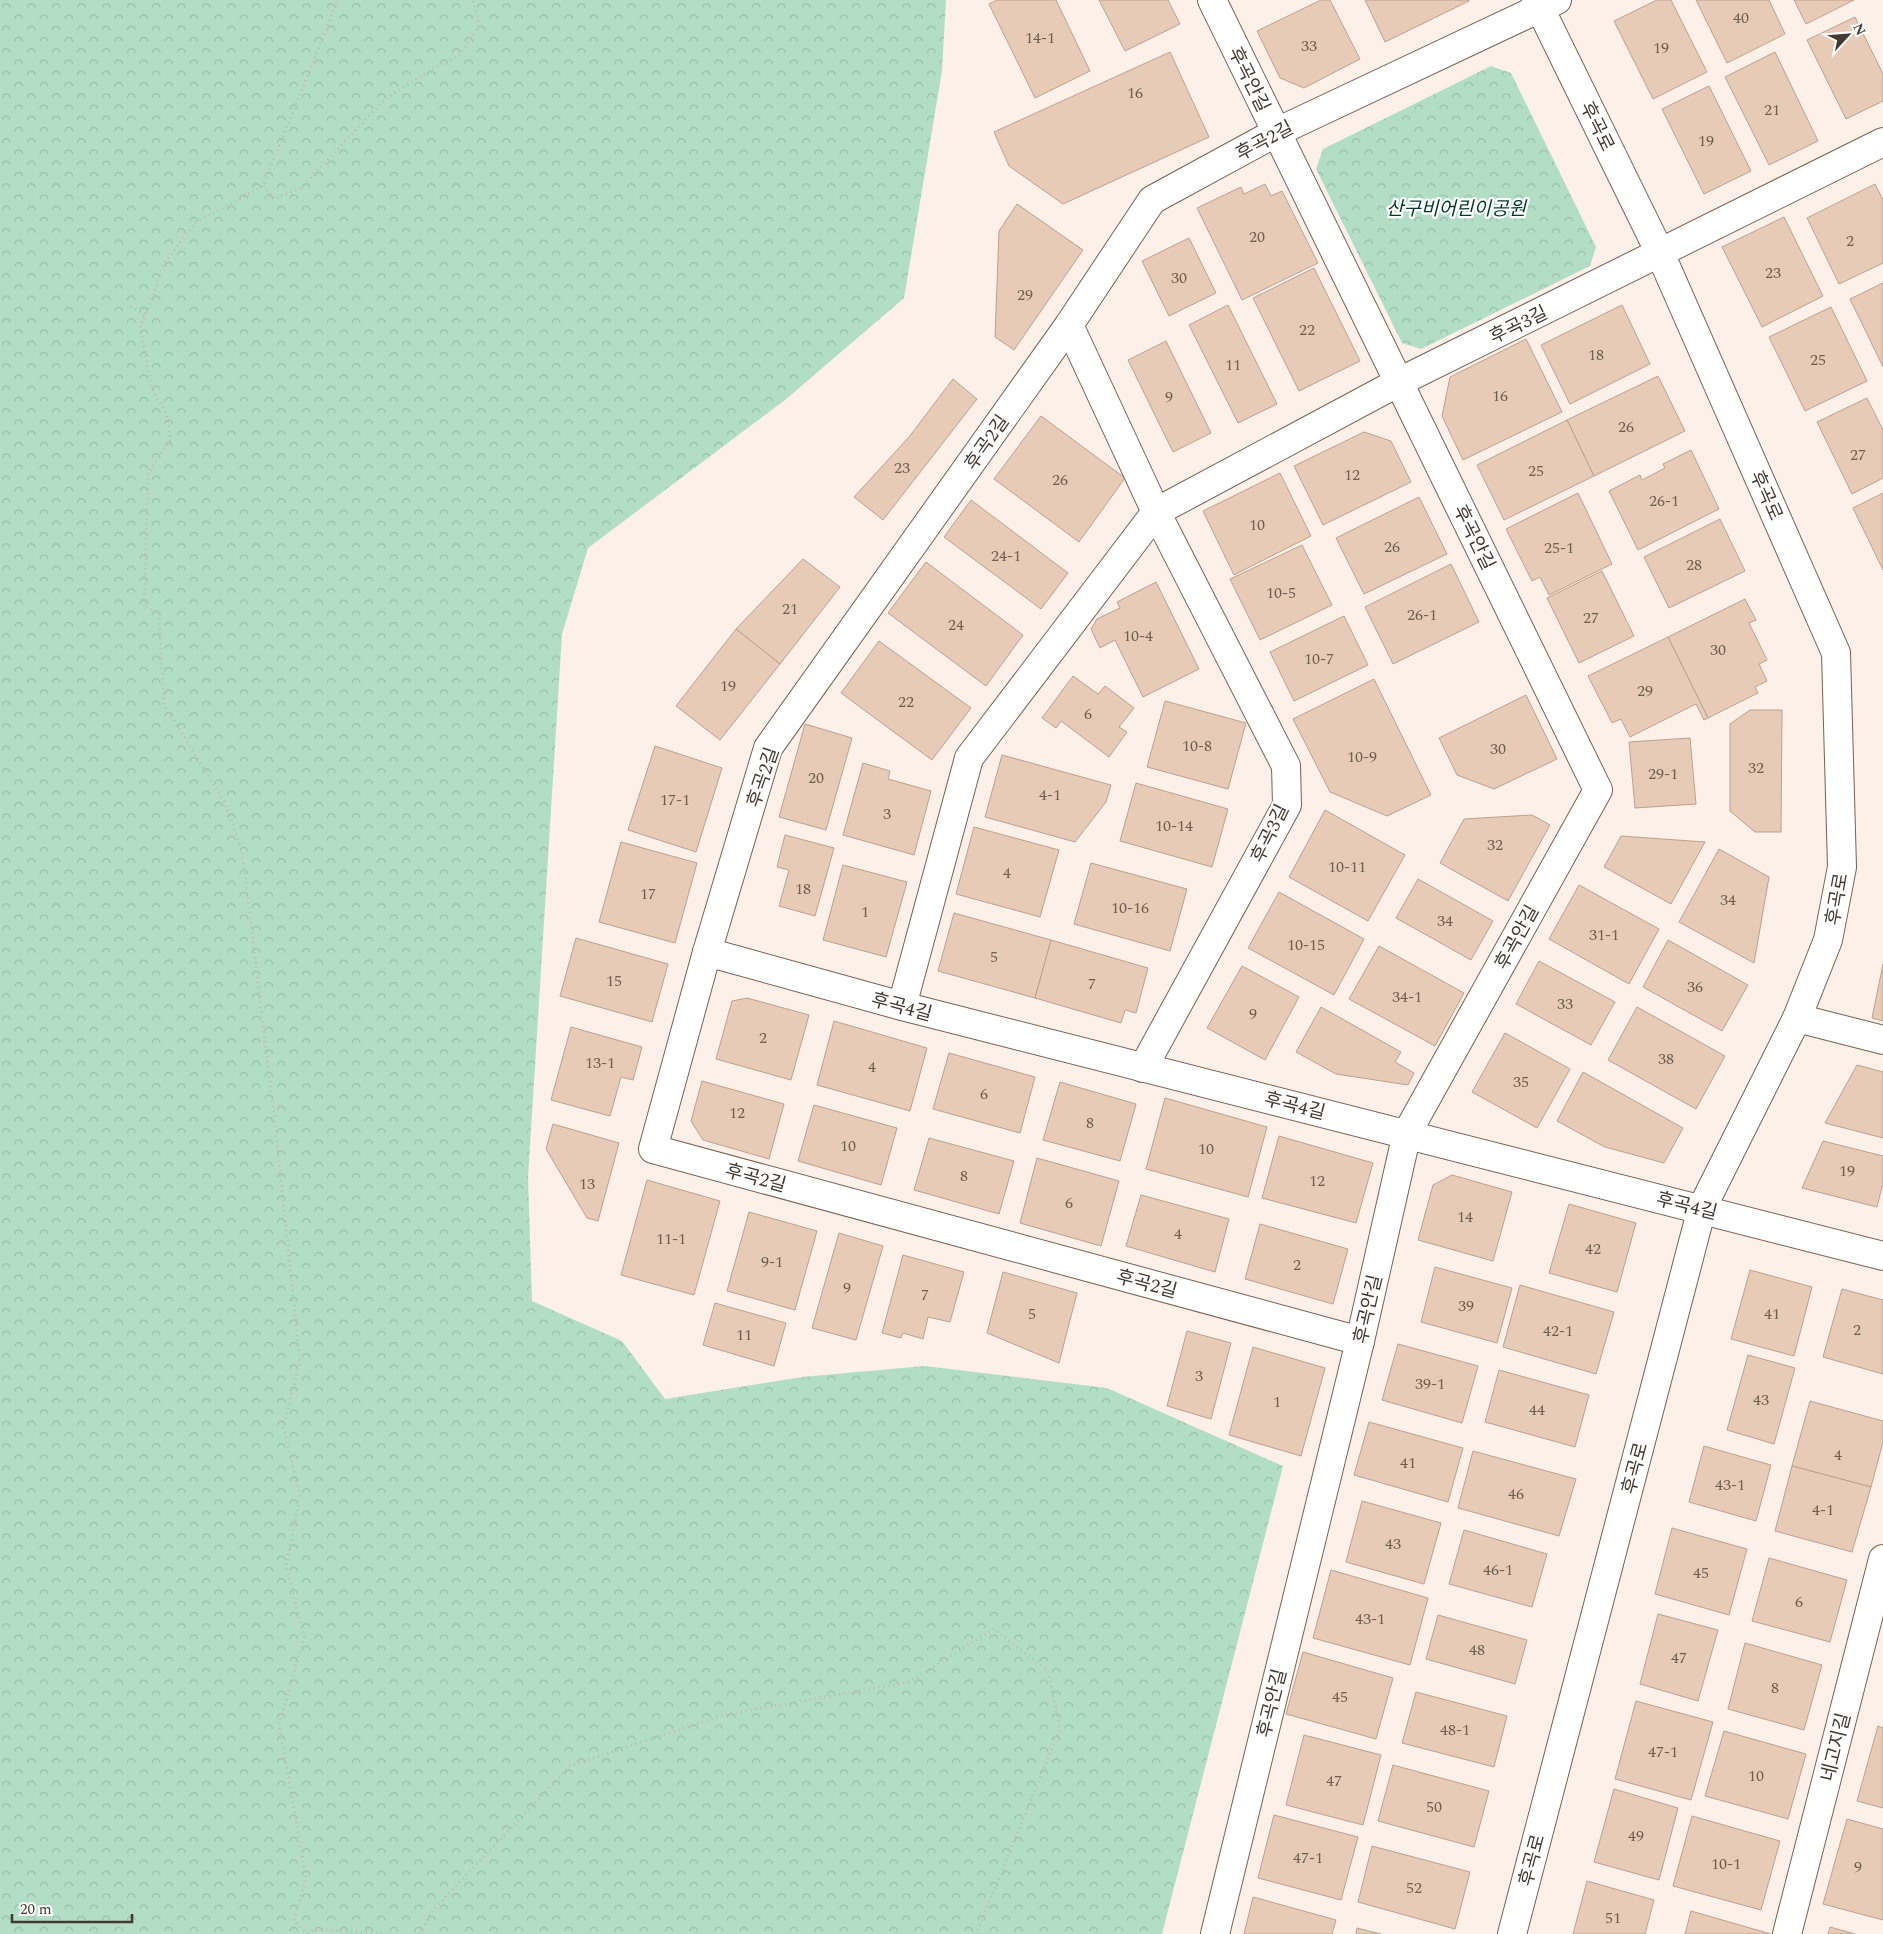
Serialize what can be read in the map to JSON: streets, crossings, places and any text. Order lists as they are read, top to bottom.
{
  "streets": {
    "street": [
      "후곡안길",
      "후곡로",
      "후곡2길",
      "후곡3길",
      "후곡4길",
      "네고지길"
    ]
  },
  "crossings": [
    ["후곡안길", "후곡2길"],
    ["후곡안길", "후곡3길"],
    ["후곡안길", "후곡4길"],
    ["후곡로", "후곡2길"],
    ["후곡로", "후곡3길"],
    ["후곡로", "후곡4길"],
    ["후곡2길", "후곡4길"],
    ["후곡3길", "후곡4길"]
  ],
  "parks": ["산구비어린이공원"],
  "house_numbers": [
    "40",
    "14-1",
    "33",
    "19",
    "16",
    "21",
    "19",
    "20",
    "2",
    "23",
    "30",
    "29",
    "22",
    "18",
    "25",
    "11",
    "16",
    "9",
    "26",
    "27",
    "23",
    "25",
    "12",
    "26",
    "26-1",
    "10",
    "26",
    "25-1",
    "24-1",
    "28",
    "10-5",
    "21",
    "26-1",
    "27",
    "24",
    "10-4",
    "30",
    "10-7",
    "19",
    "29",
    "22",
    "6",
    "10-8",
    "30",
    "10-9",
    "32",
    "29-1",
    "20",
    "4-1",
    "17-1",
    "3",
    "10-14",
    "32",
    "10-11",
    "4",
    "18",
    "17",
    "34",
    "10-16",
    "1",
    "34",
    "31-1",
    "10-15",
    "5",
    "15",
    "7",
    "36",
    "34-1",
    "33",
    "9",
    "2",
    "38",
    "13-1",
    "4",
    "35",
    "6",
    "12",
    "8",
    "10",
    "10",
    "19",
    "8",
    "12",
    "13",
    "6",
    "14",
    "4",
    "11-1",
    "42",
    "9-1",
    "2",
    "9",
    "7",
    "39",
    "5",
    "41",
    "2",
    "42-1",
    "11",
    "3",
    "39-1",
    "43",
    "1",
    "44",
    "4",
    "41",
    "43-1",
    "46",
    "4-1",
    "43",
    "46-1",
    "45",
    "6",
    "43-1",
    "48",
    "47",
    "8",
    "45",
    "48-1",
    "47-1",
    "10",
    "47",
    "50",
    "49",
    "47-1",
    "10-1",
    "9",
    "52",
    "51"
  ],
  "scale_bar": "20 m",
  "north": "top right"
}
